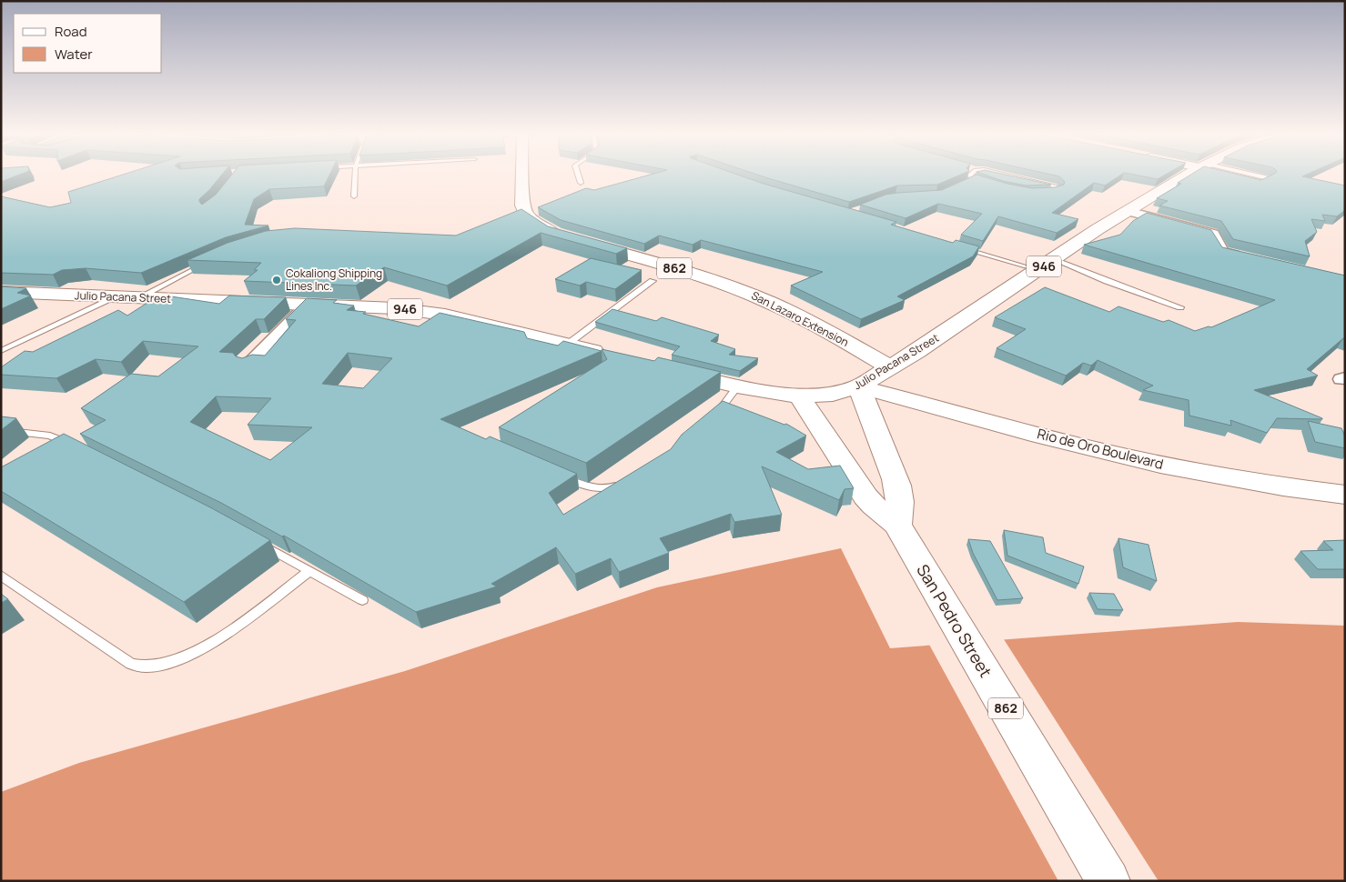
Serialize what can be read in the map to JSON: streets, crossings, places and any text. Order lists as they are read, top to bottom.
{
  "streets": {
    "main road": [
      "946",
      "862",
      "Julio Pacana Street",
      "San Lazaro Extension",
      "Rio de Oro Boulevard",
      "San Pedro Street"
    ]
  },
  "crossings": [
    ["Julio Pacana Street", "San Lazaro Extension"],
    ["Julio Pacana Street", "Rio de Oro Boulevard"],
    ["Julio Pacana Street", "San Pedro Street"]
  ],
  "places": ["Cokaliong Shipping Lines Inc."],
  "legend": ["Road", "Water"]
}
